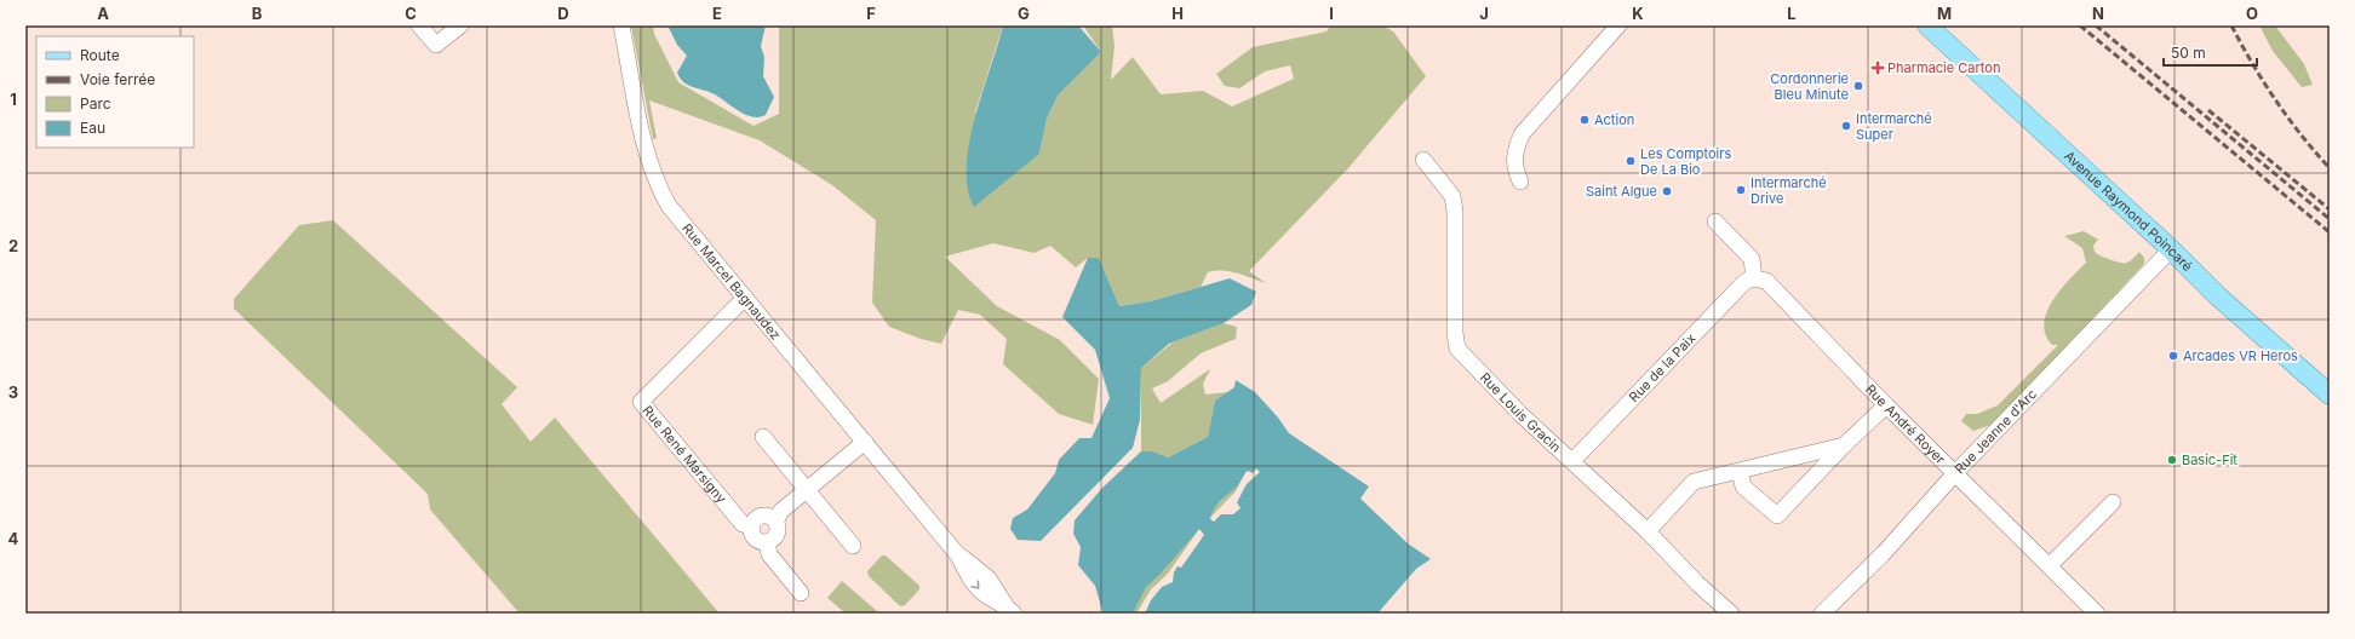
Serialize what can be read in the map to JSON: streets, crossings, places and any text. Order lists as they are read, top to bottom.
{
  "streets": {
    "main road": ["Avenue Raymond Poincaré"],
    "street": [
      "Rue Marcel Bagnaudez",
      "Rue de la Paix",
      "Rue Louis Gracin",
      "Rue André Royer",
      "Rue Jeanne d'Arc",
      "Rue René Marsigny"
    ]
  },
  "crossings": [
    ["Avenue Raymond Poincaré", "Rue Jeanne d'Arc"],
    ["Rue Marcel Bagnaudez", "Rue René Marsigny"],
    ["Rue de la Paix", "Rue Louis Gracin"],
    ["Rue de la Paix", "Rue André Royer"],
    ["Rue André Royer", "Rue Jeanne d'Arc"]
  ],
  "places": {
    "health": ["Pharmacie Carton"],
    "other": [
      "Cordonnerie Bleu Minute",
      "Action",
      "Intermarché Super",
      "Les Comptoirs De La Bio",
      "Intermarché Drive",
      "Saint Algue",
      "Arcades VR Heros",
      "Basic-Fit"
    ]
  },
  "legend": [
    "Route",
    "Voie ferrée",
    "Parc",
    "Eau"
  ],
  "scale_bar": "50 m",
  "grid": {
    "columns": [
      "A",
      "B",
      "C",
      "D",
      "E",
      "F",
      "G",
      "H",
      "I",
      "J",
      "K",
      "L",
      "M",
      "N",
      "O"
    ],
    "rows": [
      "1",
      "2",
      "3",
      "4"
    ]
  }
}
